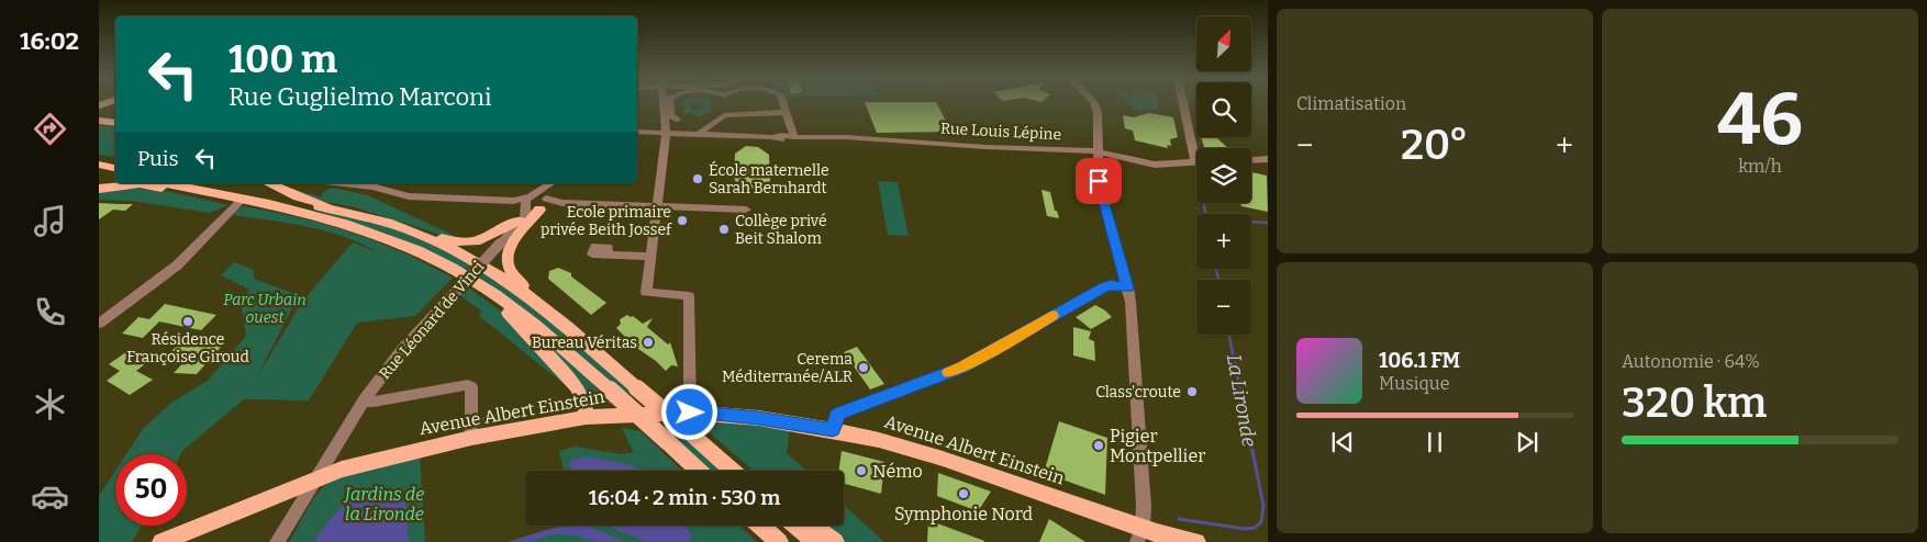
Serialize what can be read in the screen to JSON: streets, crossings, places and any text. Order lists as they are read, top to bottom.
{
  "streets": {
    "main road": ["Avenue Albert Einstein"],
    "street": ["Rue Louis Lépine", "Rue Léonard de Vinci"]
  },
  "crossings": [
    ["Rue Léonard de Vinci", "Avenue Albert Einstein"]
  ],
  "water": ["La Lironde"],
  "parks": ["Parc Urbain ouest", "Jardins de la Lironde"],
  "places": [
    "École maternelle Sarah Bernhardt",
    "Ecole primaire privée Beith Jossef",
    "Collège privé Beit Shalom",
    "Résidence Françoise Giroud",
    "Bureau Véritas",
    "Cerema Méditerranée/ALR",
    "Class'croute",
    "Pigier Montpellier",
    "Némo",
    "Symphonie Nord"
  ],
  "north": "top right",
  "page": {
    "tabs": "16:02",
    "tile": [
      "Climatisation",
      ["46", "km/h"],
      ["Autonomie · 64%", "320 km"]
    ],
    "map_buttons": ["+", "−"],
    "turn": ["100 m", "Rue Guglielmo Marconi"],
    "heat": ["−", "20°", "+"],
    "then": "Puis",
    "song": ["106.1 FM", "Musique"],
    "limit": "50",
    "trip": "16:04 · 2 min · 530 m"
  }
}
